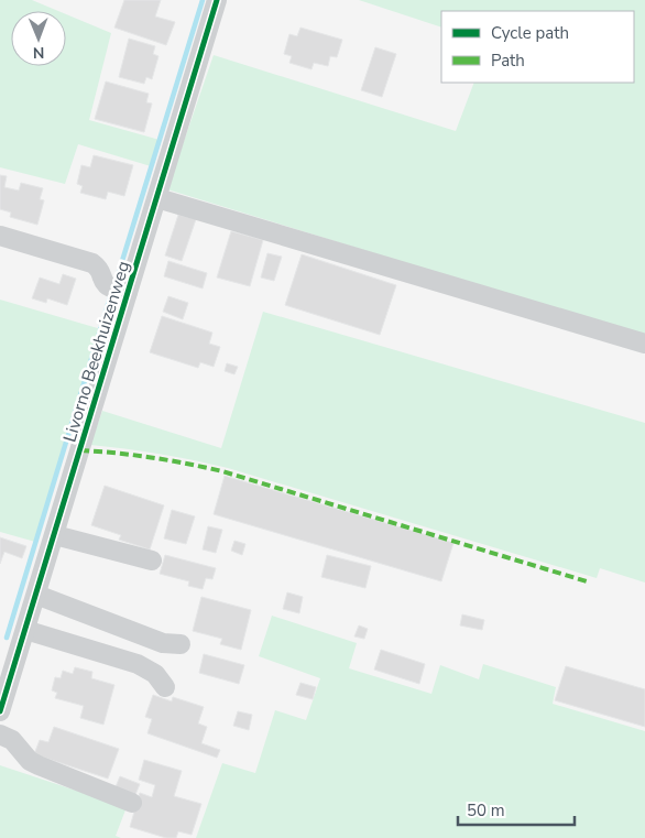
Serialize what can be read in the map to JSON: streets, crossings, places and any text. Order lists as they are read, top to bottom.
{
  "streets": {
    "street": ["Livorno Beekhuizenweg"]
  },
  "legend": ["Cycle path", "Path"],
  "scale_bar": "50 m",
  "north": "bottom"
}
